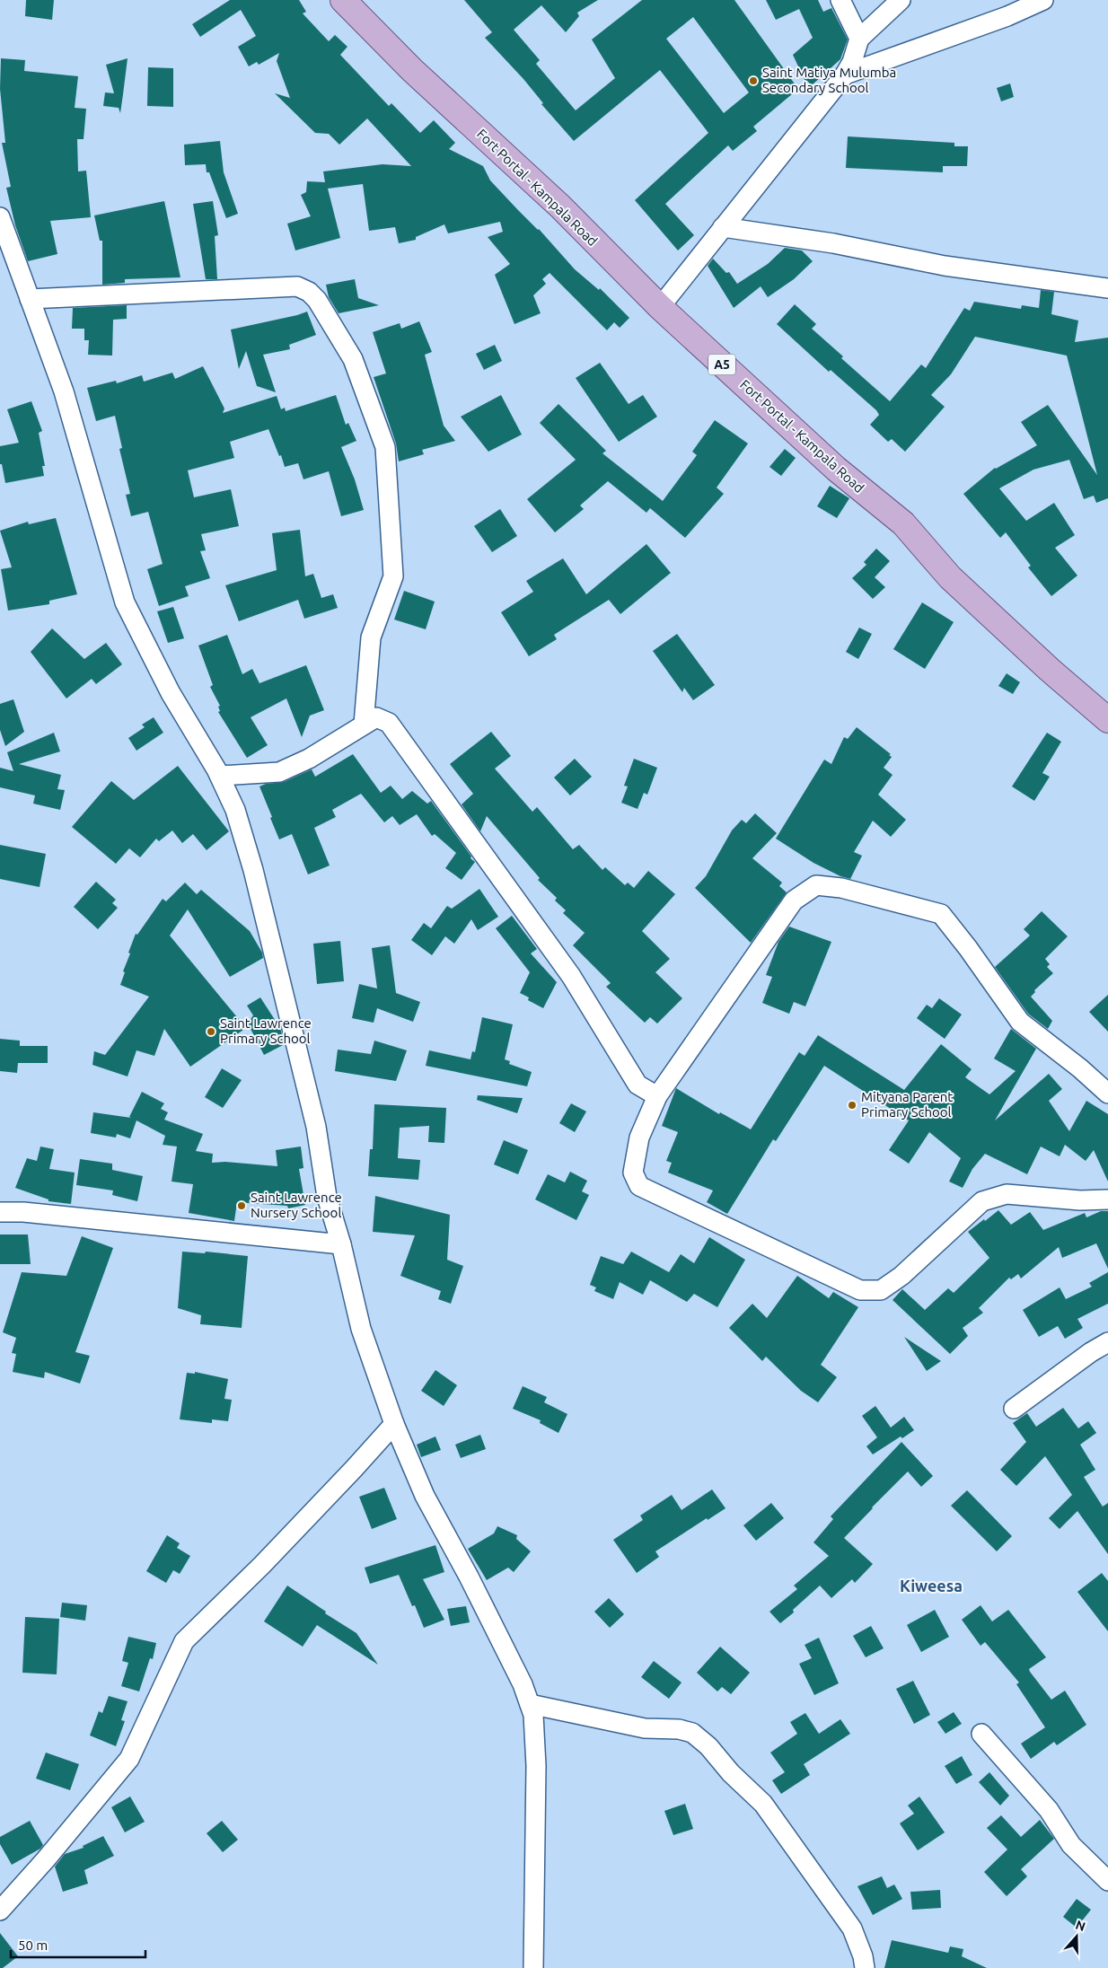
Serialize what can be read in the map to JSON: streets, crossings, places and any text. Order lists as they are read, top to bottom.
{
  "streets": {
    "main road": ["Fort Portal - Kampala Road", "A5"]
  },
  "districts": ["Kiweesa"],
  "places": [
    "Saint Matiya Mulumba Secondary School",
    "Saint Lawrence Primary School",
    "Mityana Parent Primary School",
    "Saint Lawrence Nursery School"
  ],
  "scale_bar": "50 m",
  "north": "top"
}
